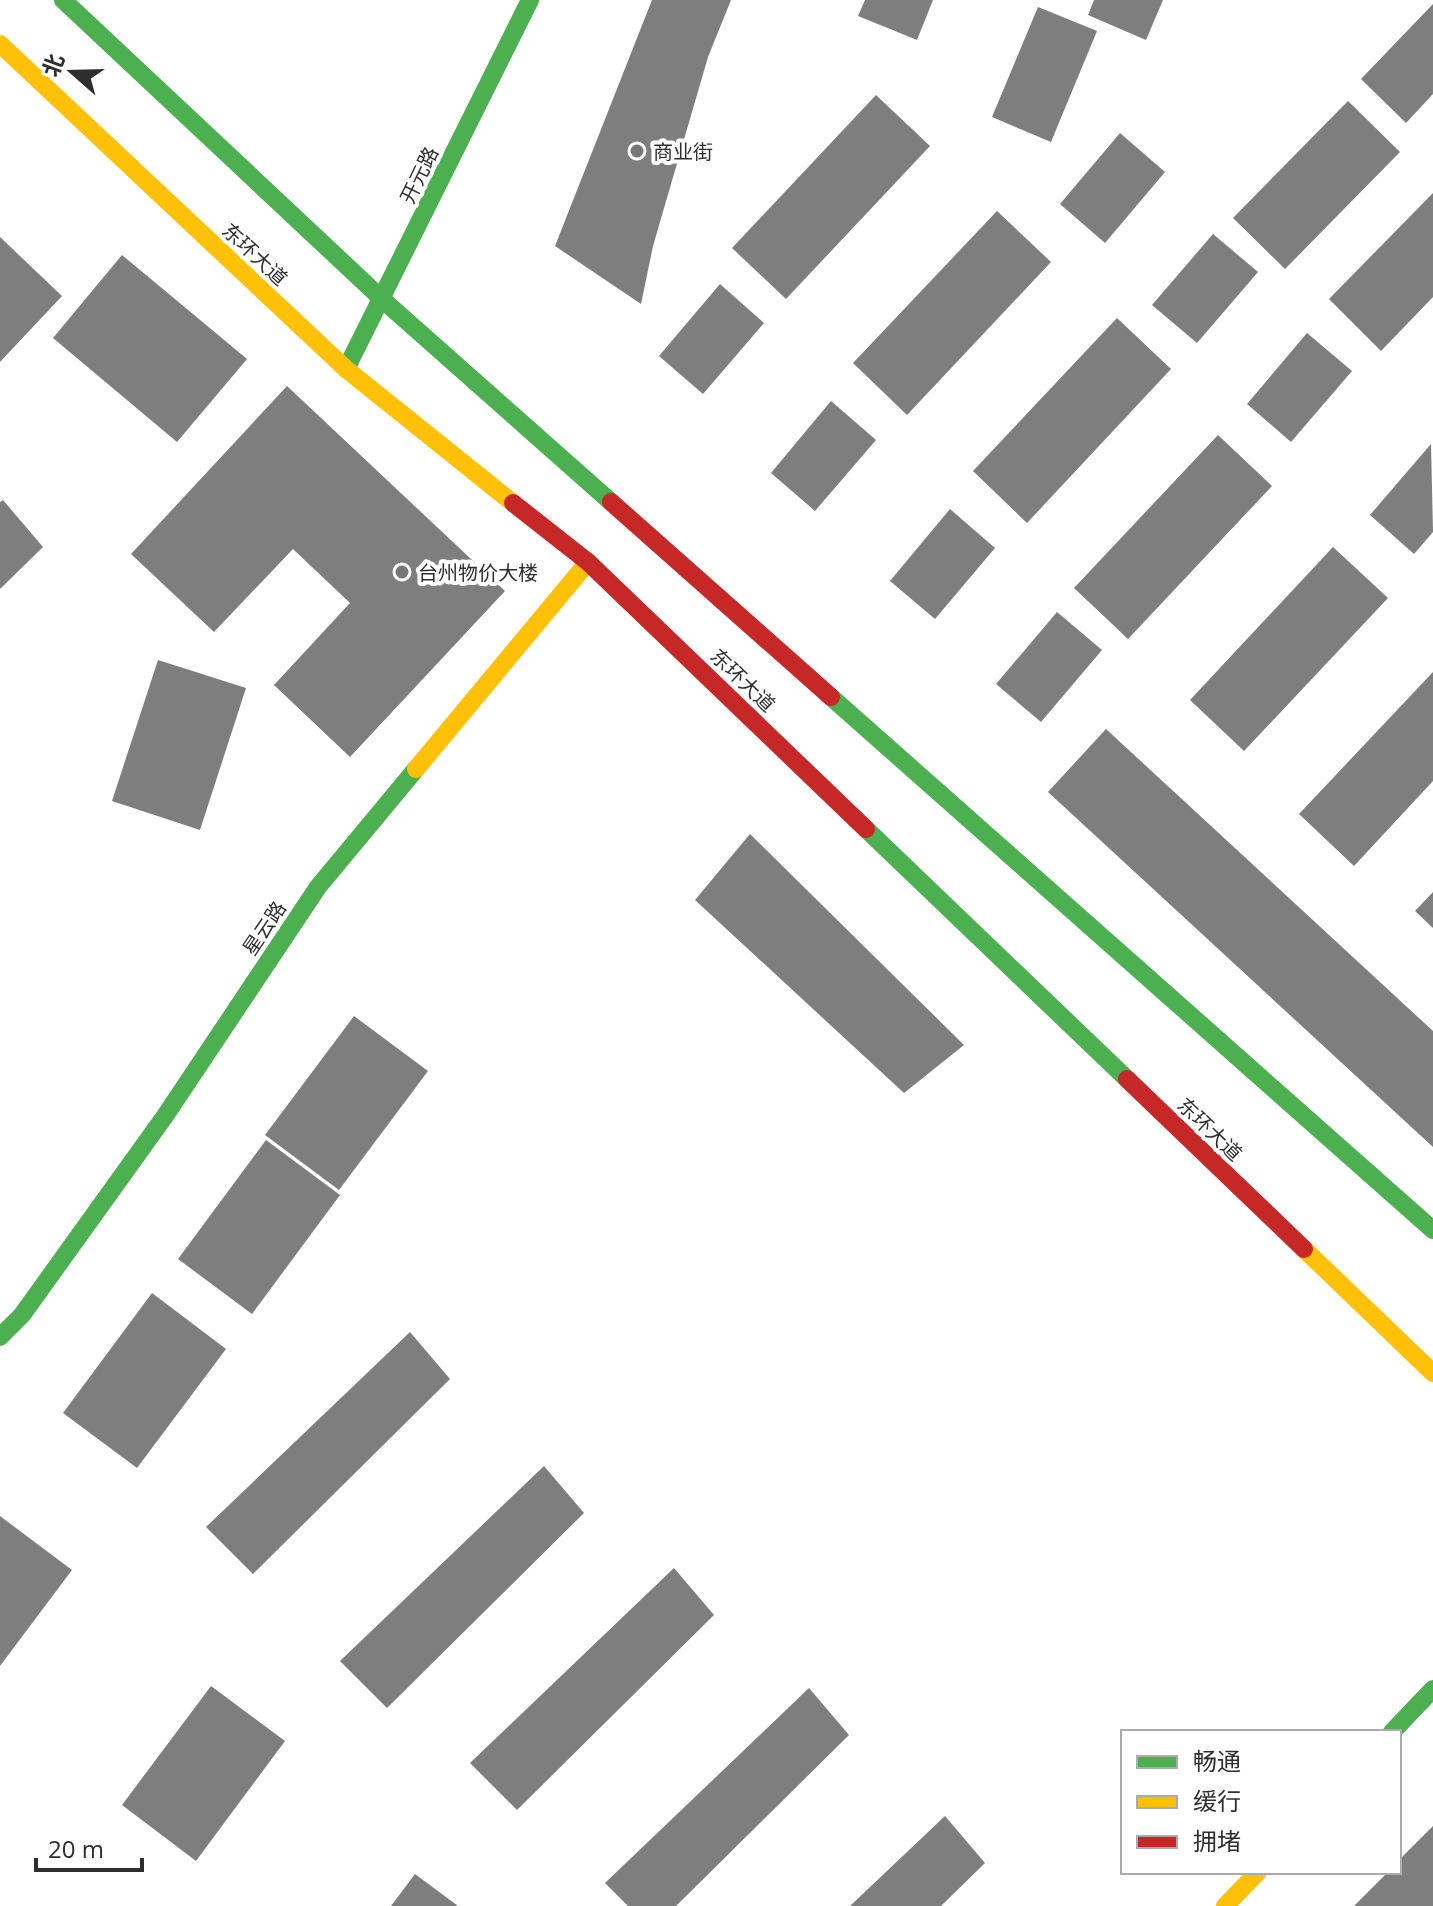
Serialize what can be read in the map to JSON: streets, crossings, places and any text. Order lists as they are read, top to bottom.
{
  "streets": {
    "main road": ["开元路", "东环大道", "星云路"]
  },
  "crossings": [
    ["开元路", "东环大道"],
    ["东环大道", "星云路"]
  ],
  "places": ["商业街", "台州物价大楼"],
  "legend": ["畅通", "缓行", "拥堵"],
  "scale_bar": "20 m",
  "north": "left"
}
